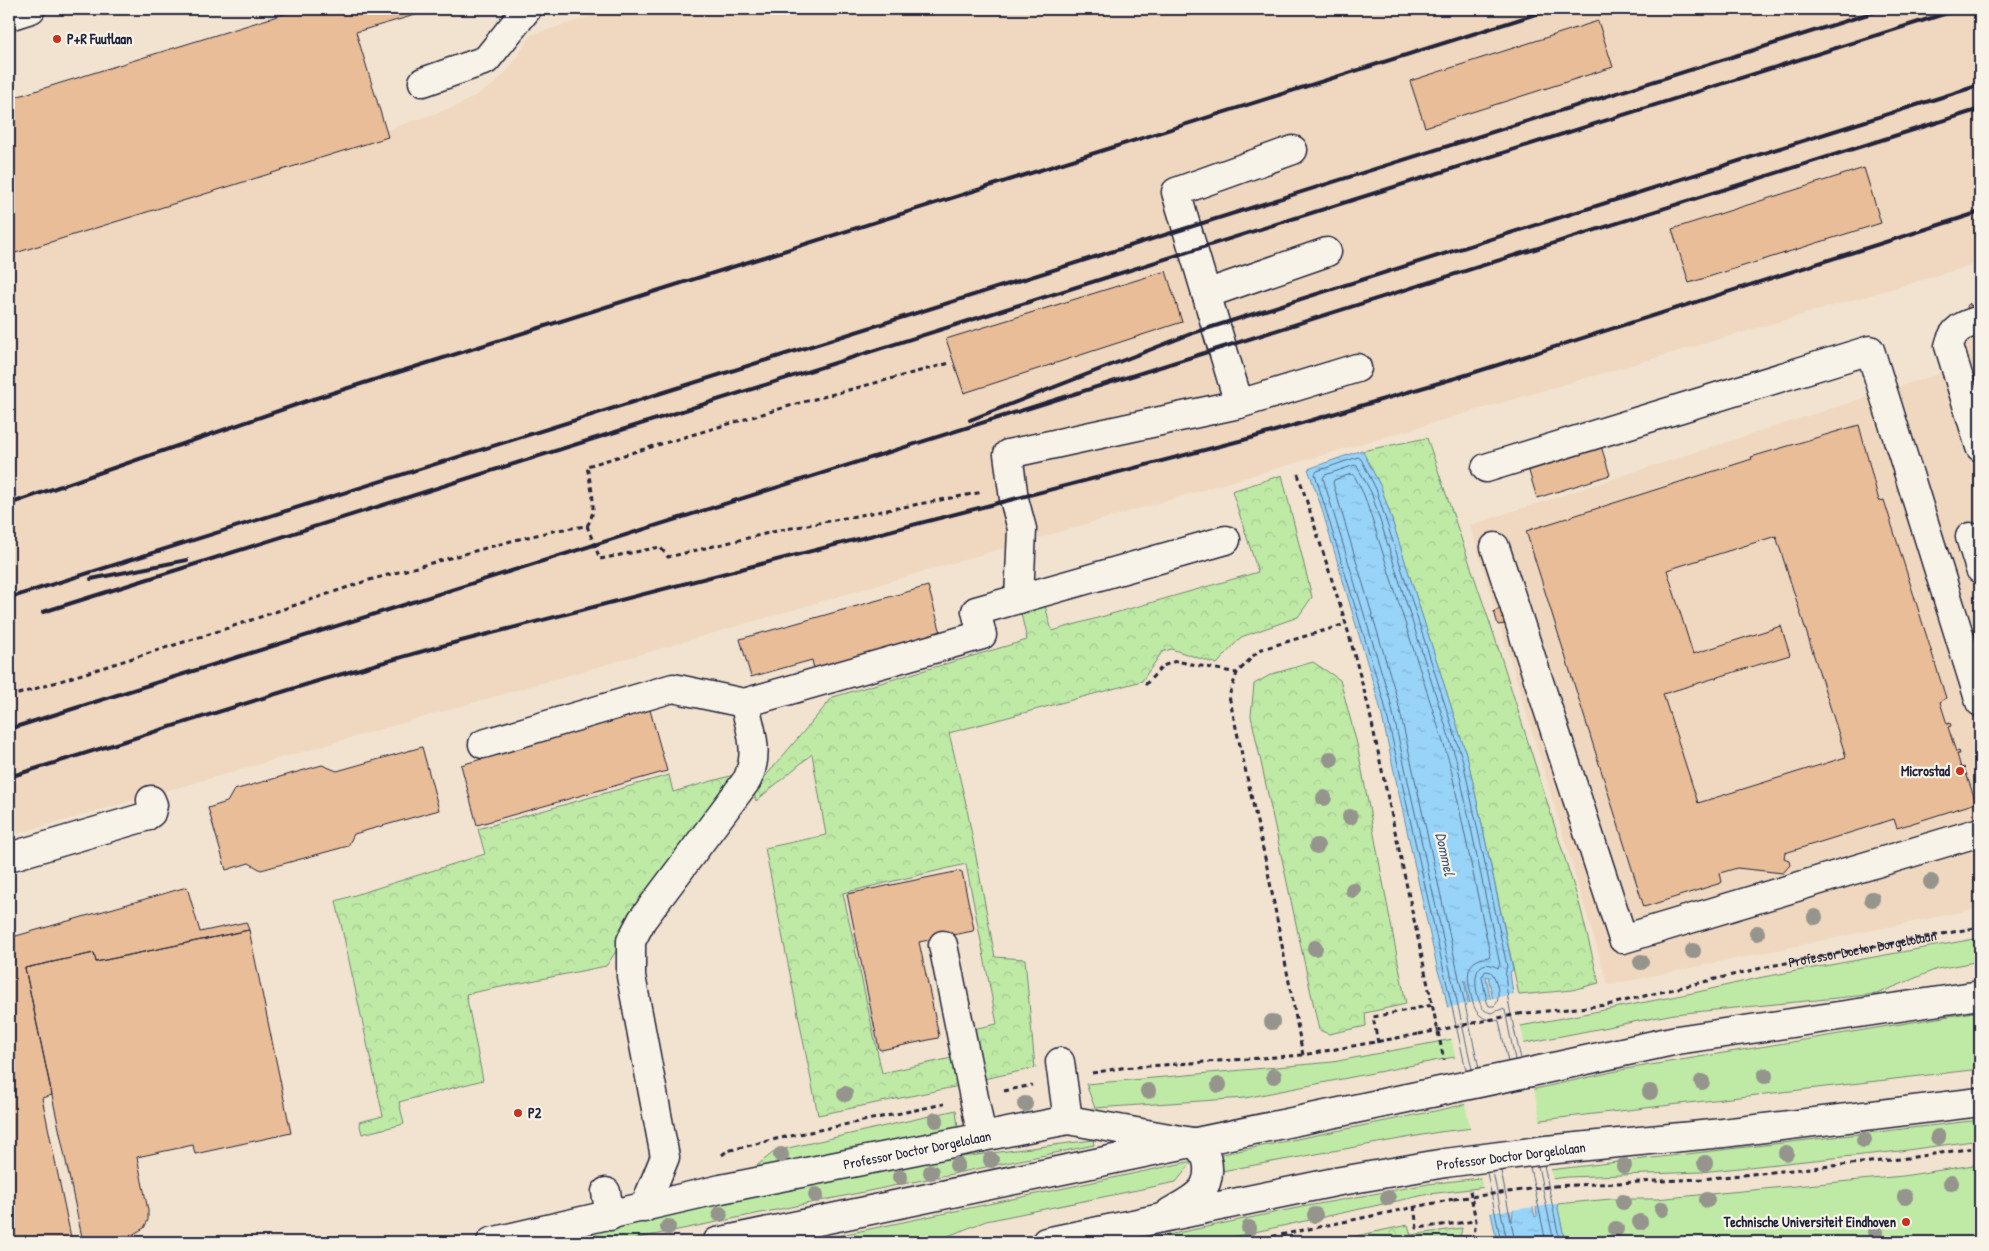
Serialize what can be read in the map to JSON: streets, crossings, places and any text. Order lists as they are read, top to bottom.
{
  "streets": {
    "main road": ["Professor Doctor Dorgelolaan"]
  },
  "water": ["Dommel"],
  "places": [
    "P+R Fuutlaan",
    "Microstad",
    "P2",
    "Technische Universiteit Eindhoven"
  ]
}
